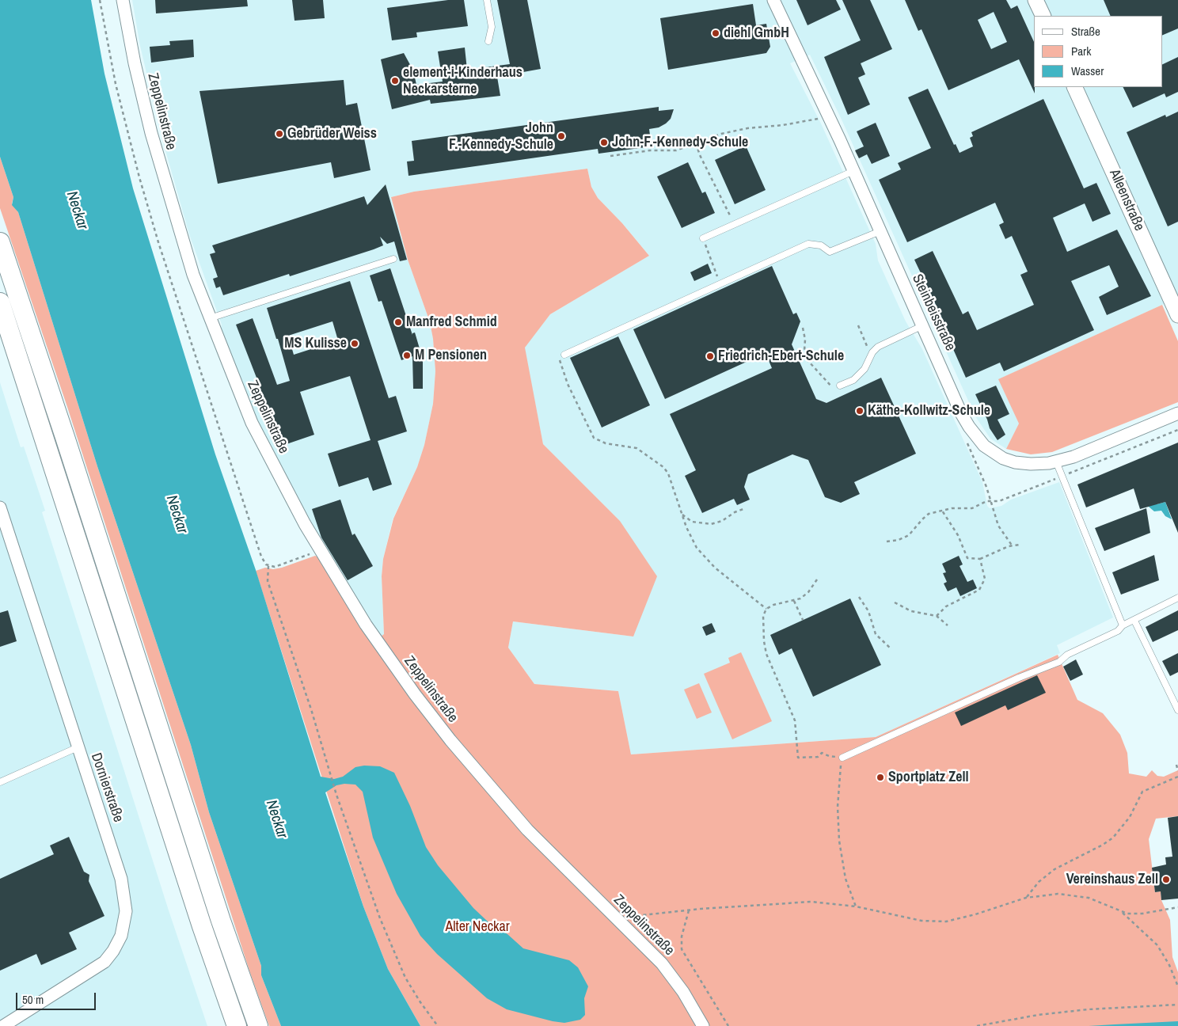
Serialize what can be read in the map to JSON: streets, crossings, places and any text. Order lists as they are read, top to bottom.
{
  "streets": {
    "street": [
      "Zeppelinstraße",
      "Alleenstraße",
      "Steinbeisstraße",
      "Dornierstraße"
    ]
  },
  "water": ["Neckar"],
  "parks": ["Alter Neckar"],
  "places": [
    "diehl GmbH",
    "element-i-Kinderhaus Neckarsterne",
    "Gebrüder Weiss",
    "John F.-Kennedy-Schule",
    "John-F.-Kennedy-Schule",
    "Manfred Schmid",
    "MS Kulisse",
    "M Pensionen",
    "Friedrich-Ebert-Schule",
    "Käthe-Kollwitz-Schule",
    "Sportplatz Zell",
    "Vereinshaus Zell"
  ],
  "legend": ["Straße", "Park", "Wasser"],
  "scale_bar": "50 m"
}
